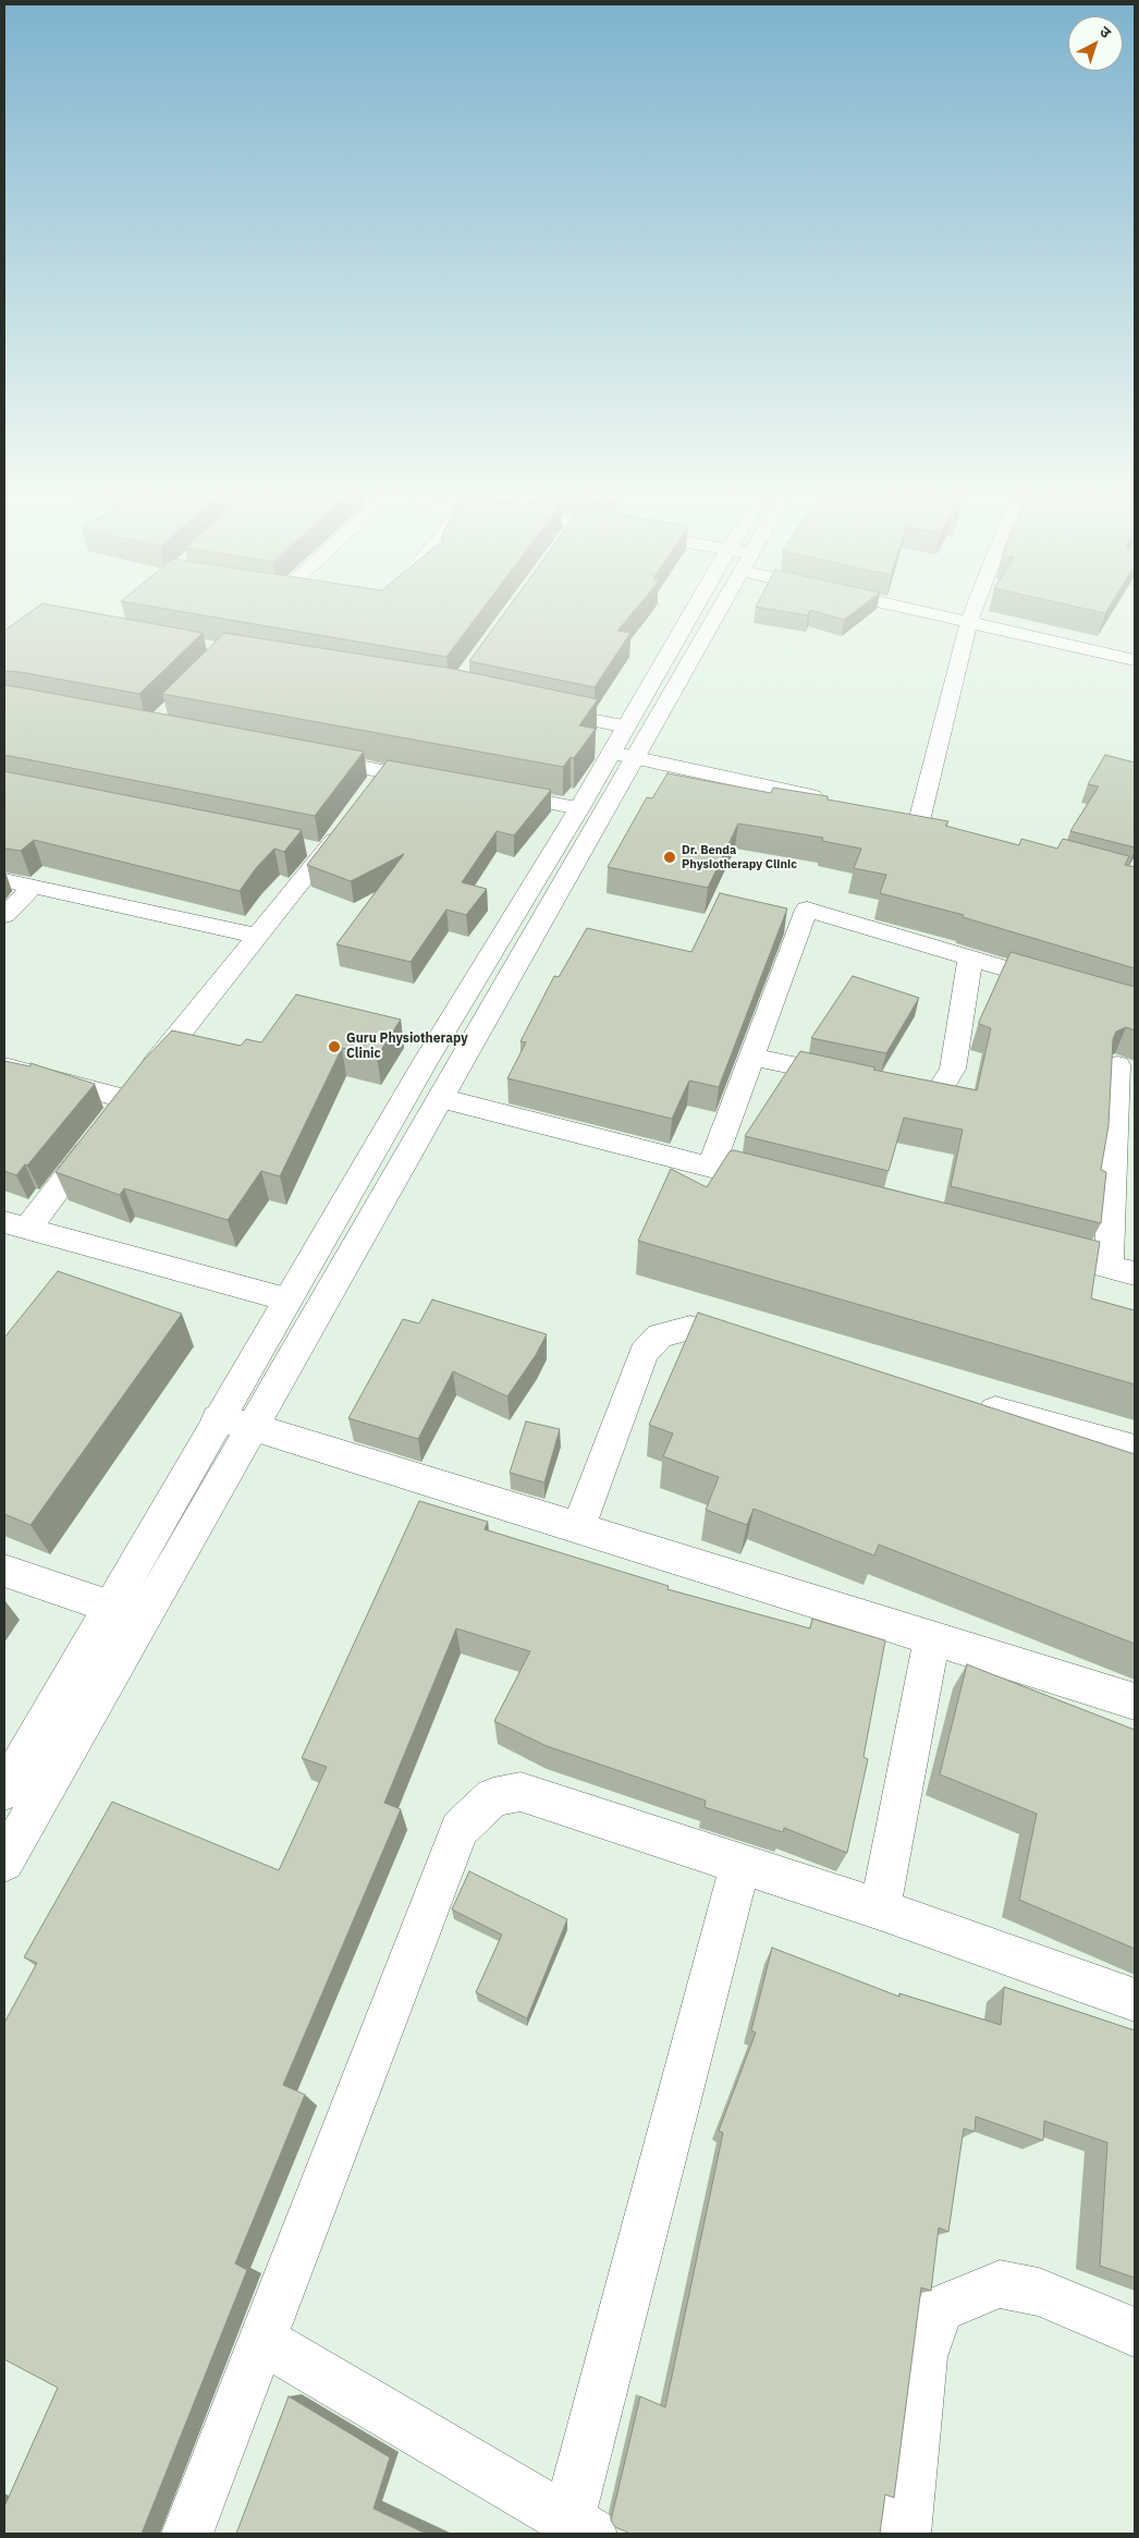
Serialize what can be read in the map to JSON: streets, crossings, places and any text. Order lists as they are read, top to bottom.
{
  "places": ["Dr. Benda Physiotherapy Clinic", "Guru Physiotherapy Clinic"],
  "north": "top right"
}
